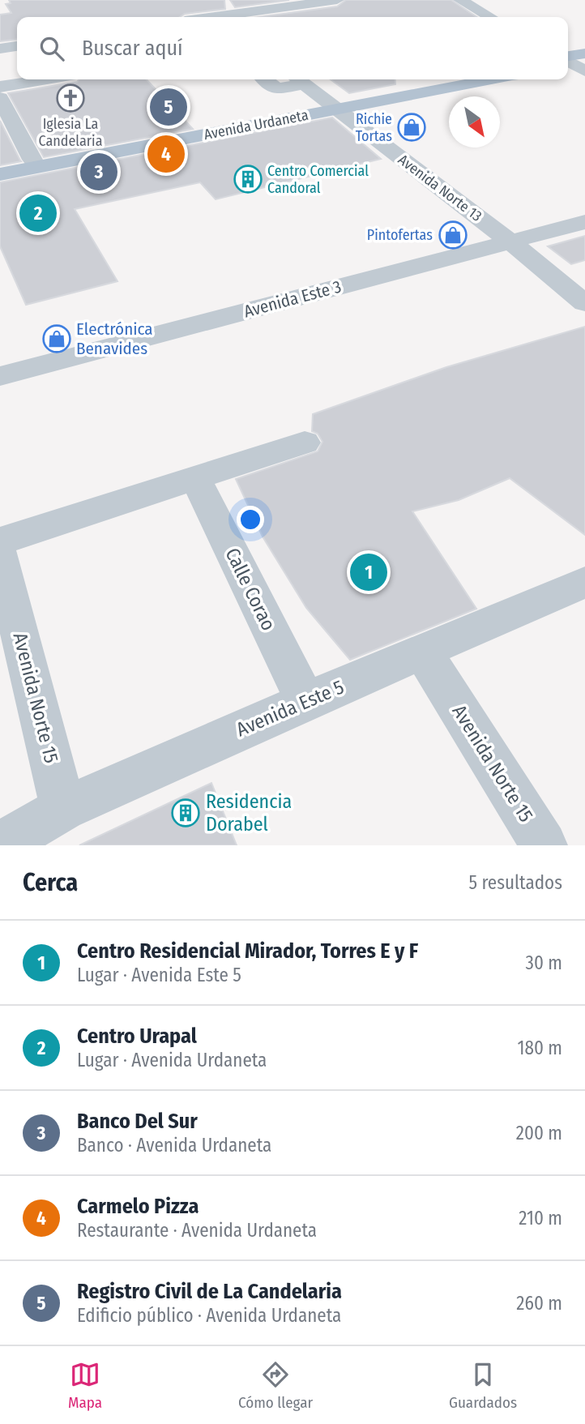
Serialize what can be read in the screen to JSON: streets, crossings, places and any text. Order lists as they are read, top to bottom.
{
  "streets": {
    "main road": ["Avenida Urdaneta"],
    "street": [
      "Avenida Norte 13",
      "Avenida Este 3",
      "Calle Corao",
      "Avenida Norte 15",
      "Avenida Este 5"
    ]
  },
  "crossings": [
    ["Avenida Urdaneta", "Avenida Norte 13"],
    ["Avenida Norte 13", "Avenida Este 3"],
    ["Calle Corao", "Avenida Este 5"],
    ["Avenida Norte 15", "Avenida Este 5"]
  ],
  "places": {
    "church": ["Iglesia La Candelaria"],
    "shop": ["Richie Tortas", "Pintofertas", "Electrónica Benavides"],
    "building": ["Centro Comercial Candoral", "Residencia Dorabel"]
  },
  "north": "bottom right",
  "page": {
    "search": "Buscar aquí",
    "pins": [
      "5",
      "4",
      "3",
      "2",
      "1"
    ],
    "heading": ["Cerca", "5 resultados"],
    "list": [
      {
        "mark": "1",
        "name": "Centro Residencial Mirador, Torres E y F",
        "note": "Lugar · Avenida Este 5",
        "value": "30 m"
      },
      {
        "mark": "2",
        "name": "Centro Urapal",
        "note": "Lugar · Avenida Urdaneta",
        "value": "180 m"
      },
      {
        "mark": "3",
        "name": "Banco Del Sur",
        "note": "Banco · Avenida Urdaneta",
        "value": "200 m"
      },
      {
        "mark": "4",
        "name": "Carmelo Pizza",
        "note": "Restaurante · Avenida Urdaneta",
        "value": "210 m"
      },
      {
        "mark": "5",
        "name": "Registro Civil de La Candelaria",
        "note": "Edificio público · Avenida Urdaneta",
        "value": "260 m"
      }
    ],
    "nav": ["Mapa", "Cómo llegar", "Guardados"]
  }
}
